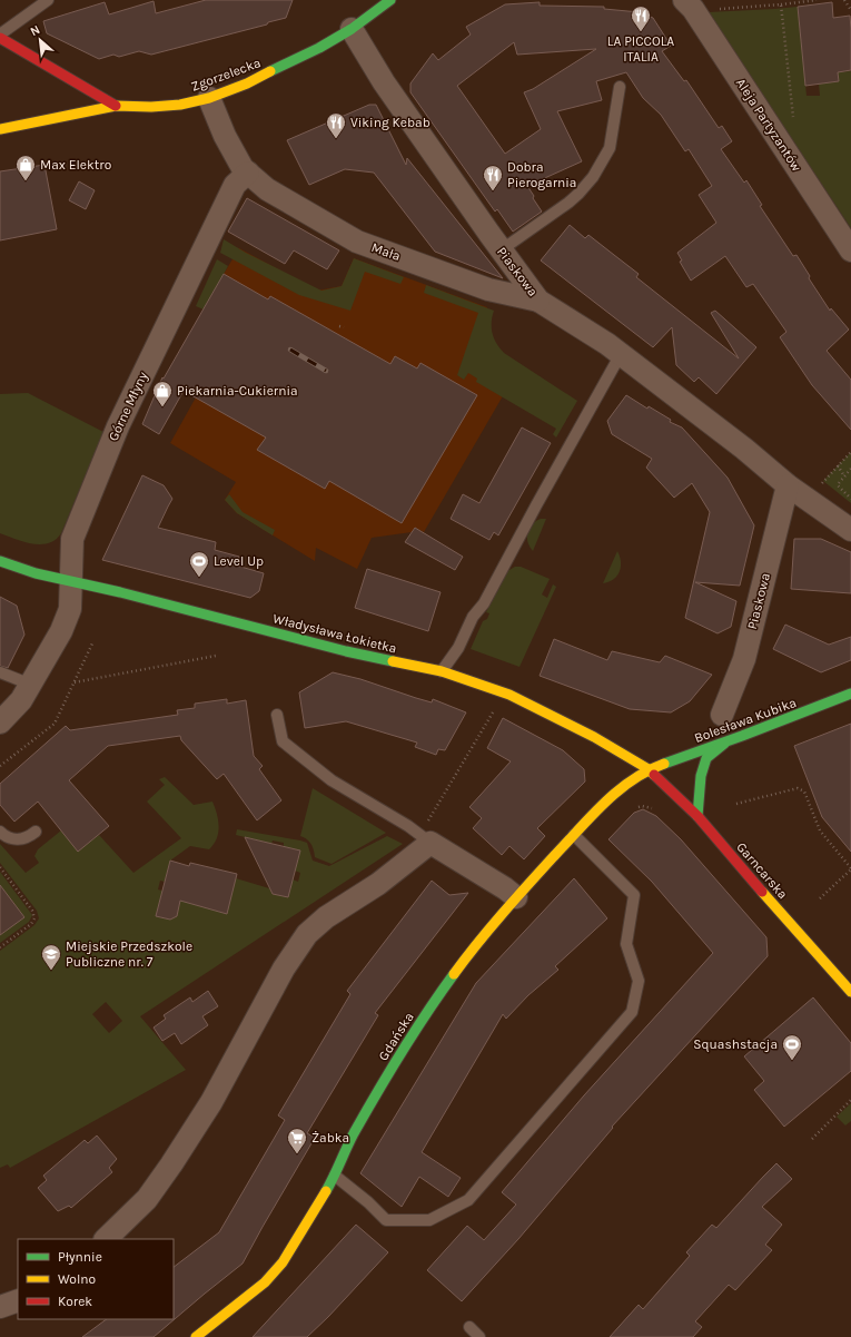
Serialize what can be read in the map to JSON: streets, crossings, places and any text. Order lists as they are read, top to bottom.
{
  "streets": {
    "street": [
      "Zgorzelecka",
      "Aleja Partyzantów",
      "Mała",
      "Piaskowa",
      "Górne Młyny",
      "Władysława Łokietka",
      "Bolesława Kubika",
      "Garncarska",
      "Gdańska"
    ]
  },
  "crossings": [
    ["Zgorzelecka", "Piaskowa"],
    ["Mała", "Piaskowa"],
    ["Mała", "Górne Młyny"],
    ["Górne Młyny", "Władysława Łokietka"],
    ["Władysława Łokietka", "Bolesława Kubika"],
    ["Władysława Łokietka", "Garncarska"],
    ["Władysława Łokietka", "Gdańska"],
    ["Bolesława Kubika", "Garncarska"],
    ["Bolesława Kubika", "Gdańska"],
    ["Garncarska", "Gdańska"]
  ],
  "places": {
    "restaurant": ["LA PICCOLA ITALIA", "Viking Kebab", "Dobra Pierogarnia"],
    "shop": ["Max Elektro", "Piekarnia-Cukiernia"],
    "sports": ["Level Up", "Squashstacja"],
    "school or university": ["Miejskie Przedszkole Publiczne nr. 7"],
    "supermarket": ["Żabka"]
  },
  "legend": ["Płynnie", "Wolno", "Korek"],
  "north": "top left"
}
